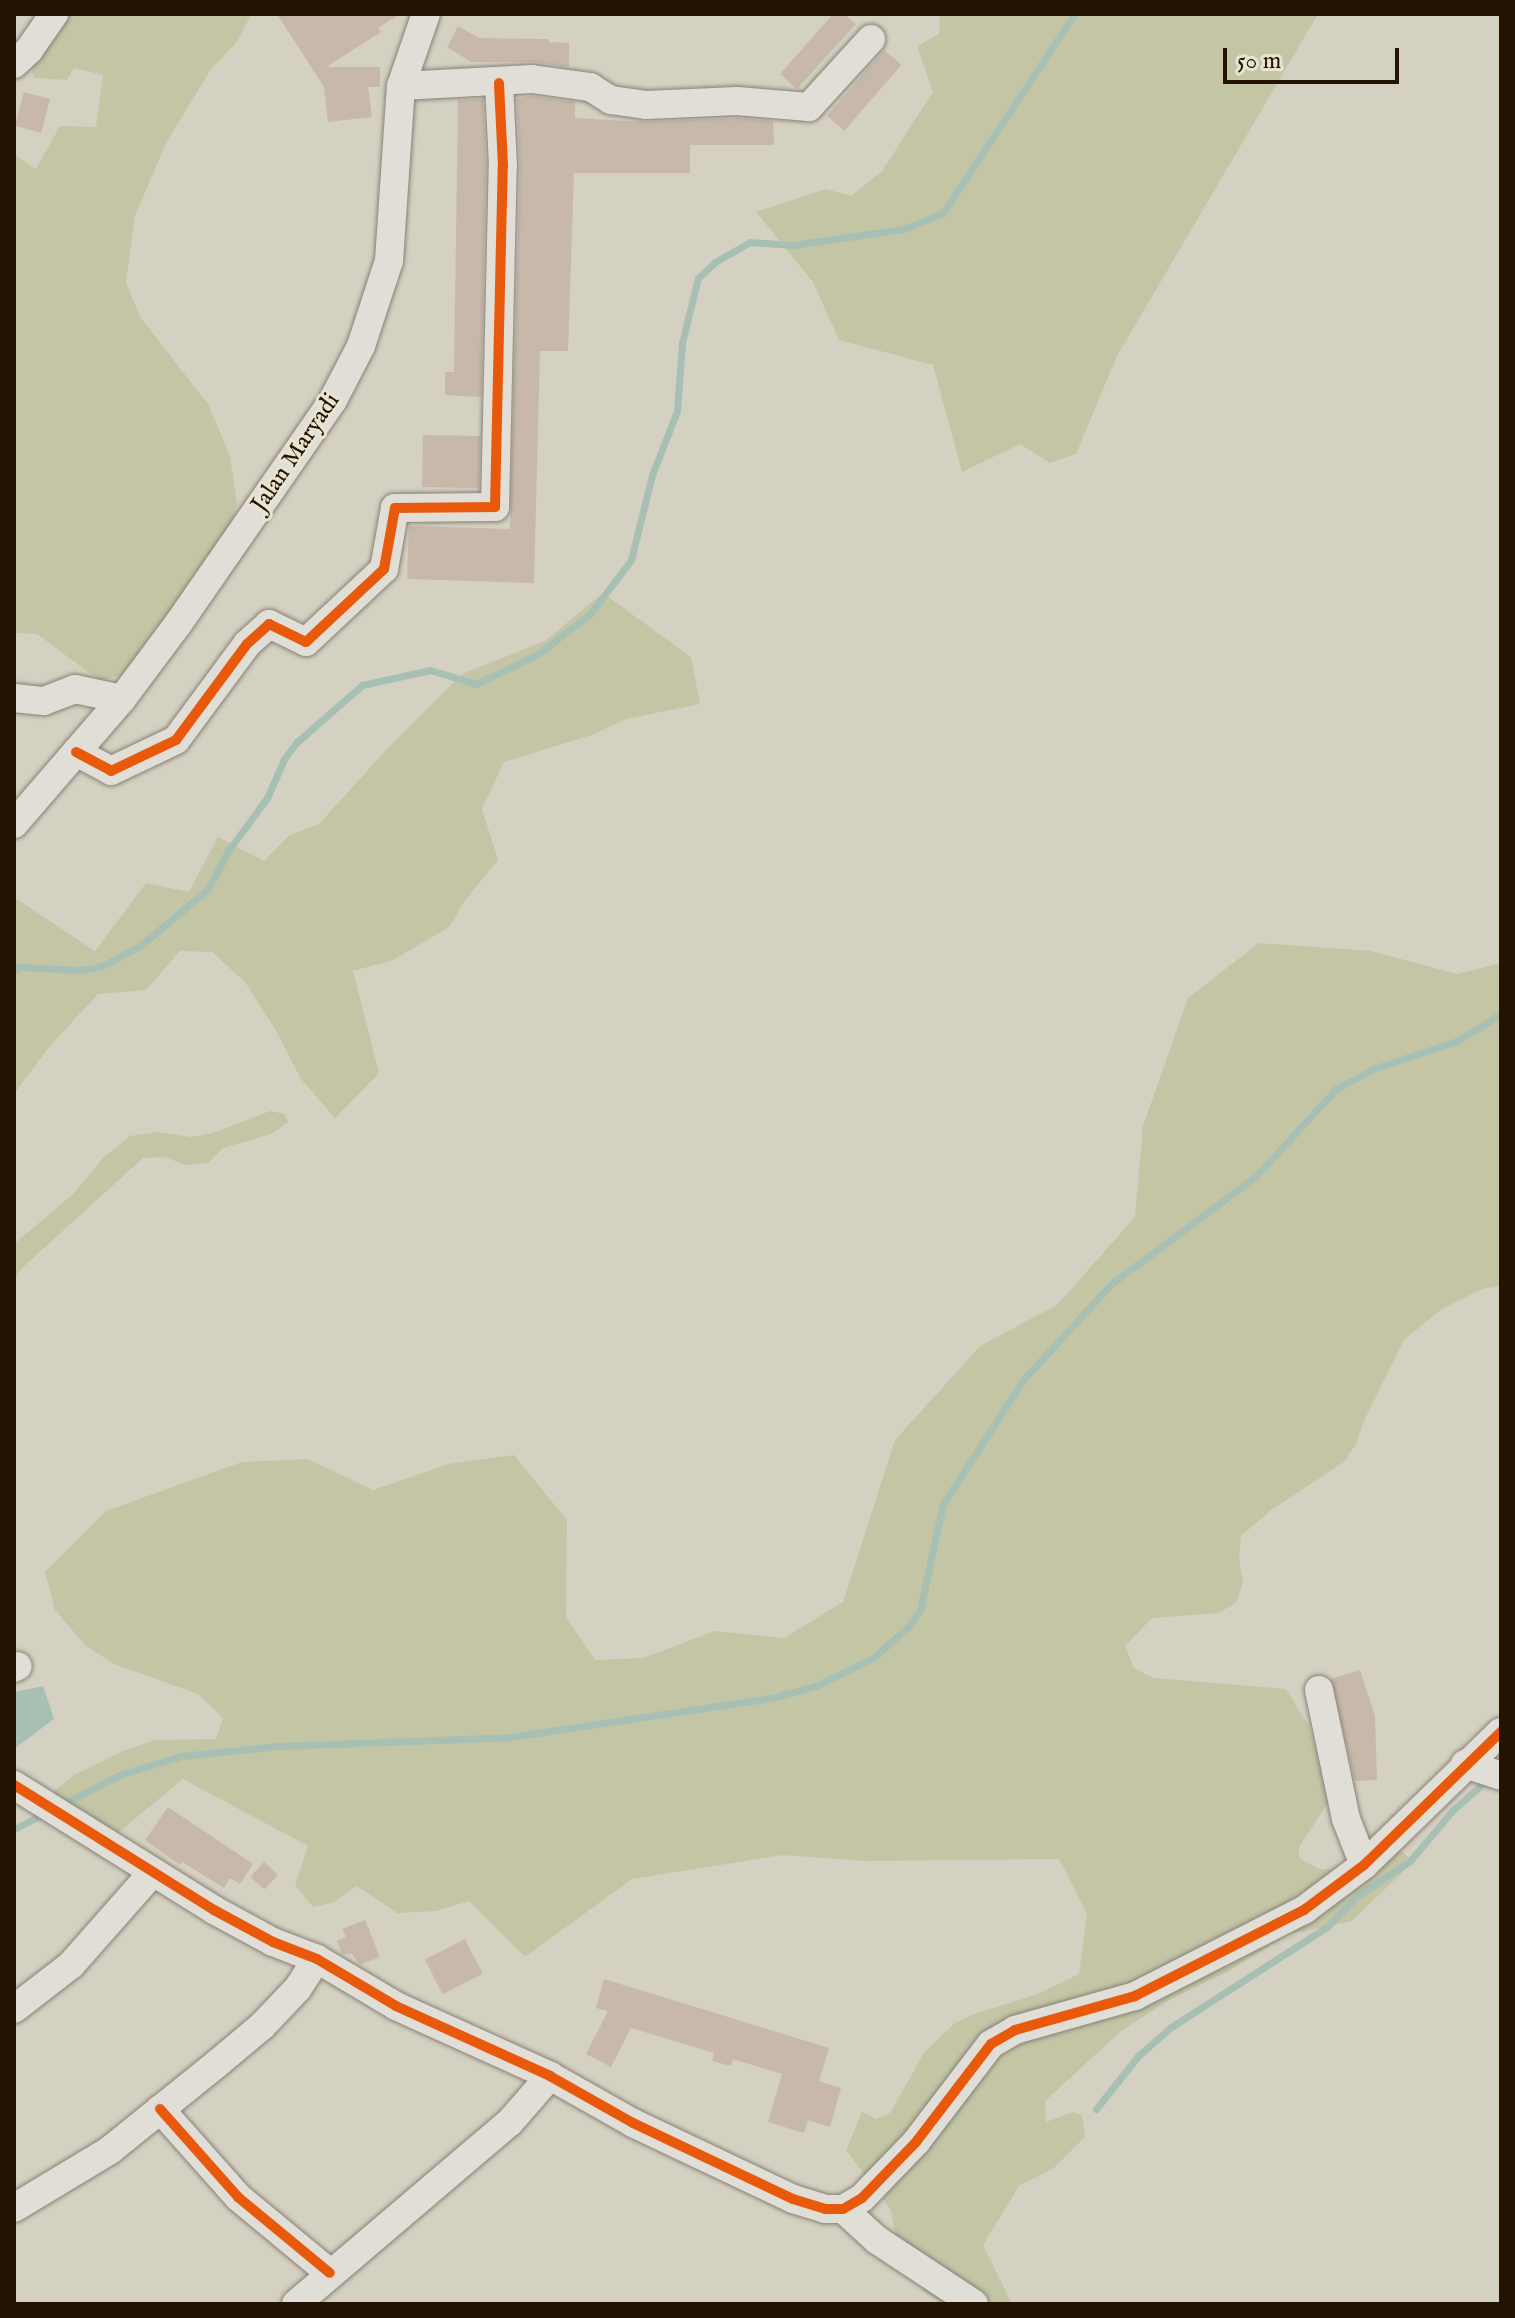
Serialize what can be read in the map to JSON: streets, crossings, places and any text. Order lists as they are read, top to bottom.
{
  "streets": {
    "street": ["Jalan Maryadi"]
  },
  "scale_bar": "50 m"
}
